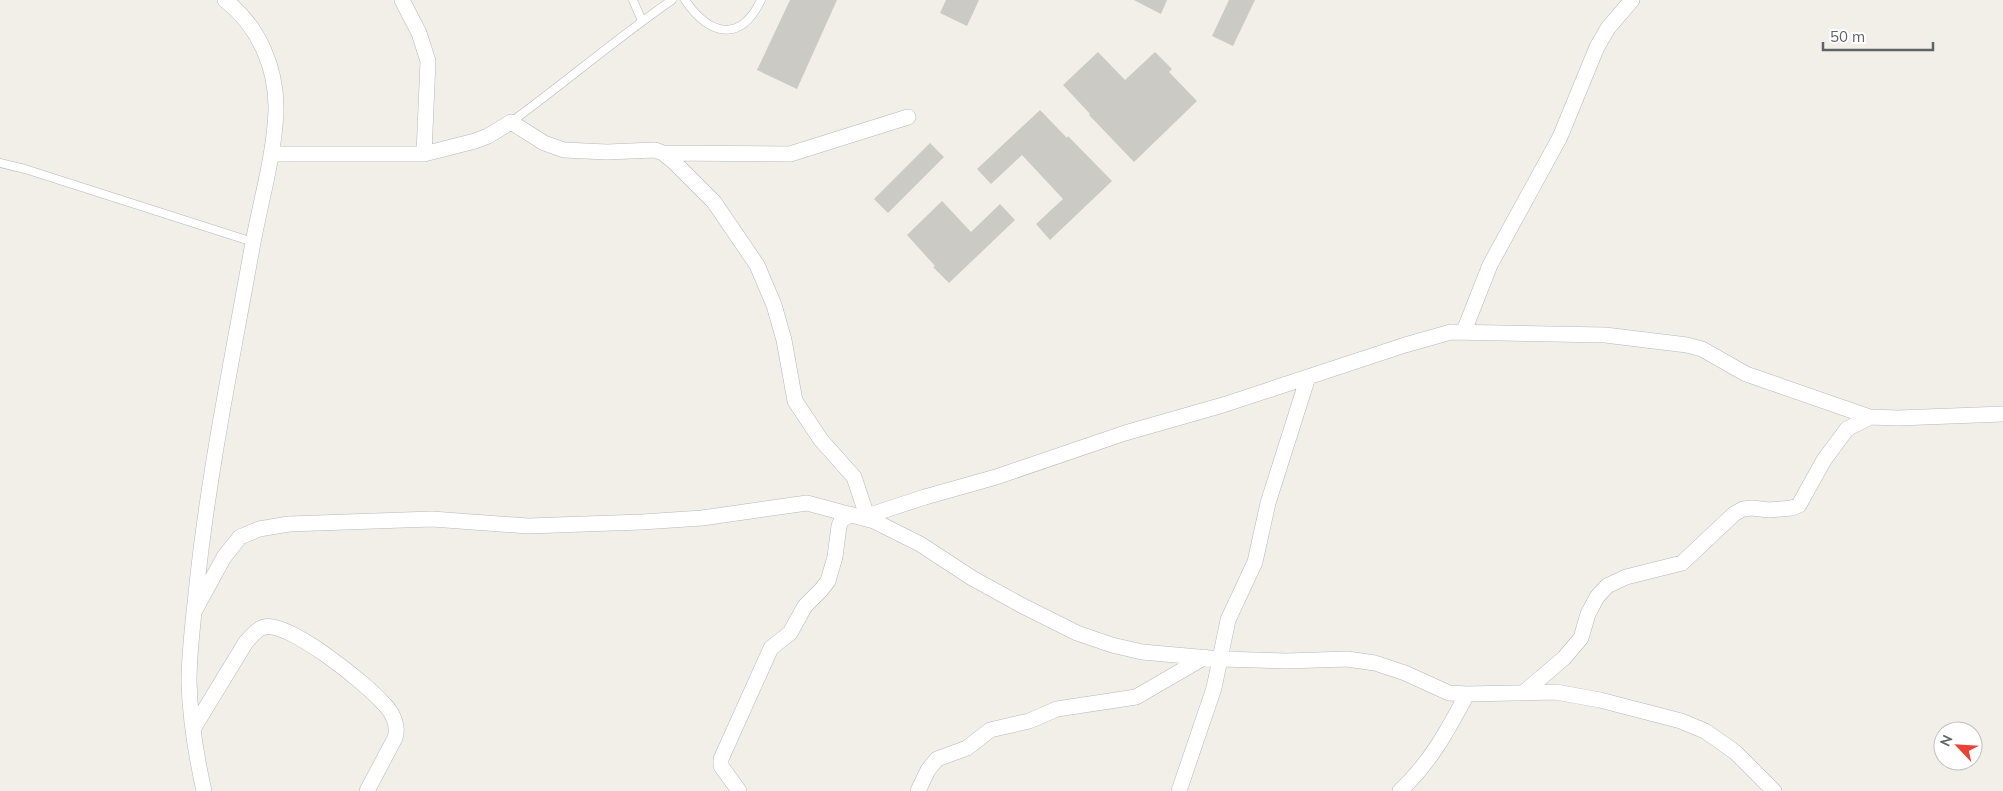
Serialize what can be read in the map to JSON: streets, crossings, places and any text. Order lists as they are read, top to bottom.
{
  "scale_bar": "50 m",
  "north": "top left"
}
